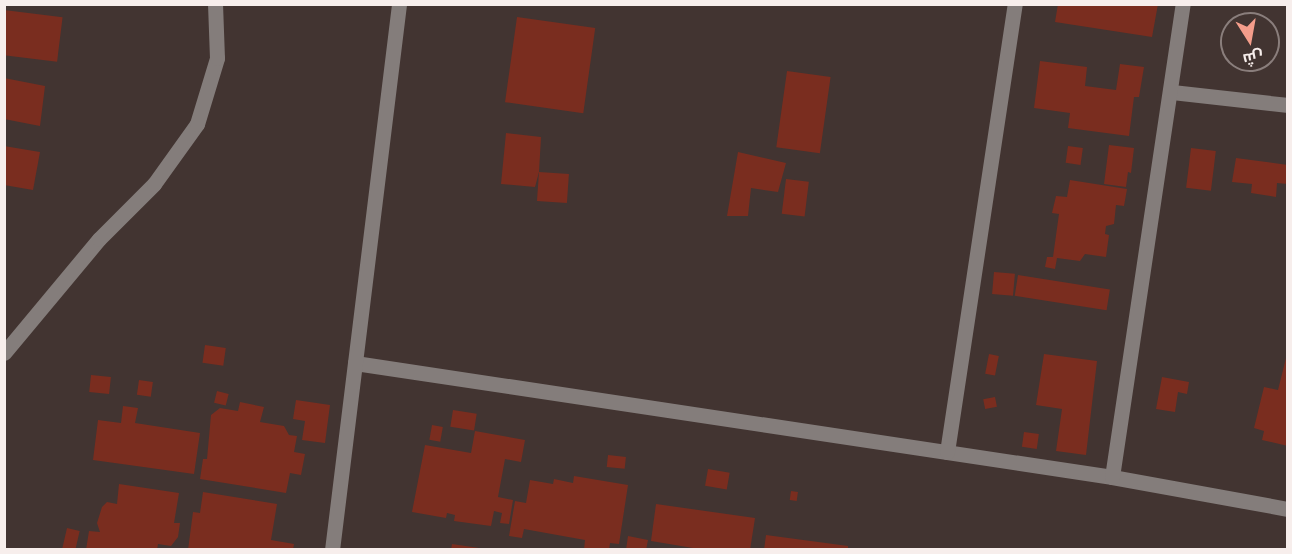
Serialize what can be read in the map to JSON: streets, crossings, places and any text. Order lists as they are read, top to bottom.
{
  "north": "bottom"
}
